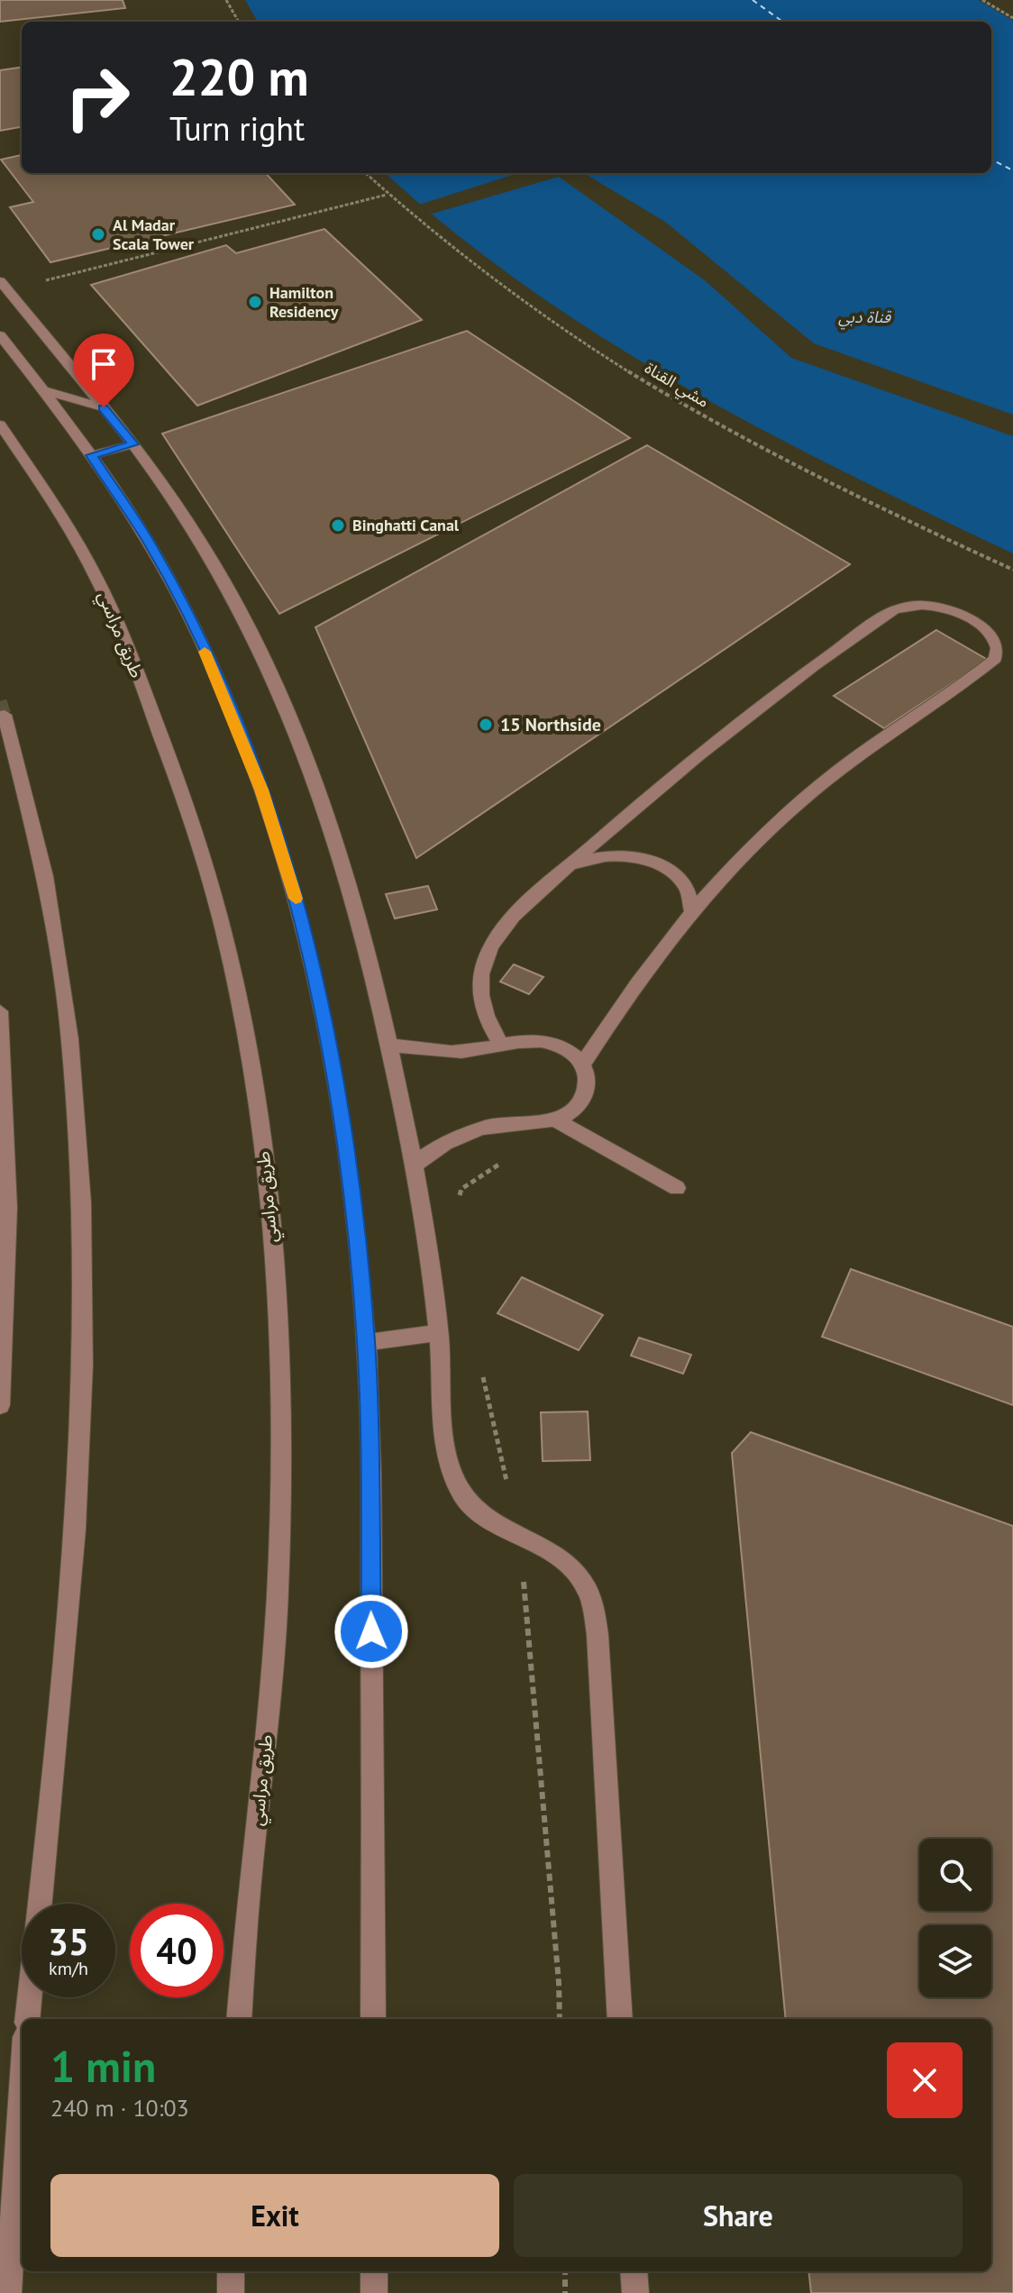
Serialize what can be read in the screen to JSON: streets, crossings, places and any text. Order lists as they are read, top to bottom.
{
  "streets": {
    "street": ["طريق مراسي"],
    "path": ["مشي القناة"]
  },
  "water": ["قناة دبي"],
  "places": [
    "Al Madar Scala Tower",
    "Hamilton Residency",
    "Binghatti Canal",
    "15 Northside"
  ],
  "page": {
    "turn": ["220 m", "Turn right"],
    "speed": "35 km/h",
    "limit": "40",
    "heading": ["1 min", "240 m · 10:03"],
    "buttons": ["Exit", "Share"]
  }
}
